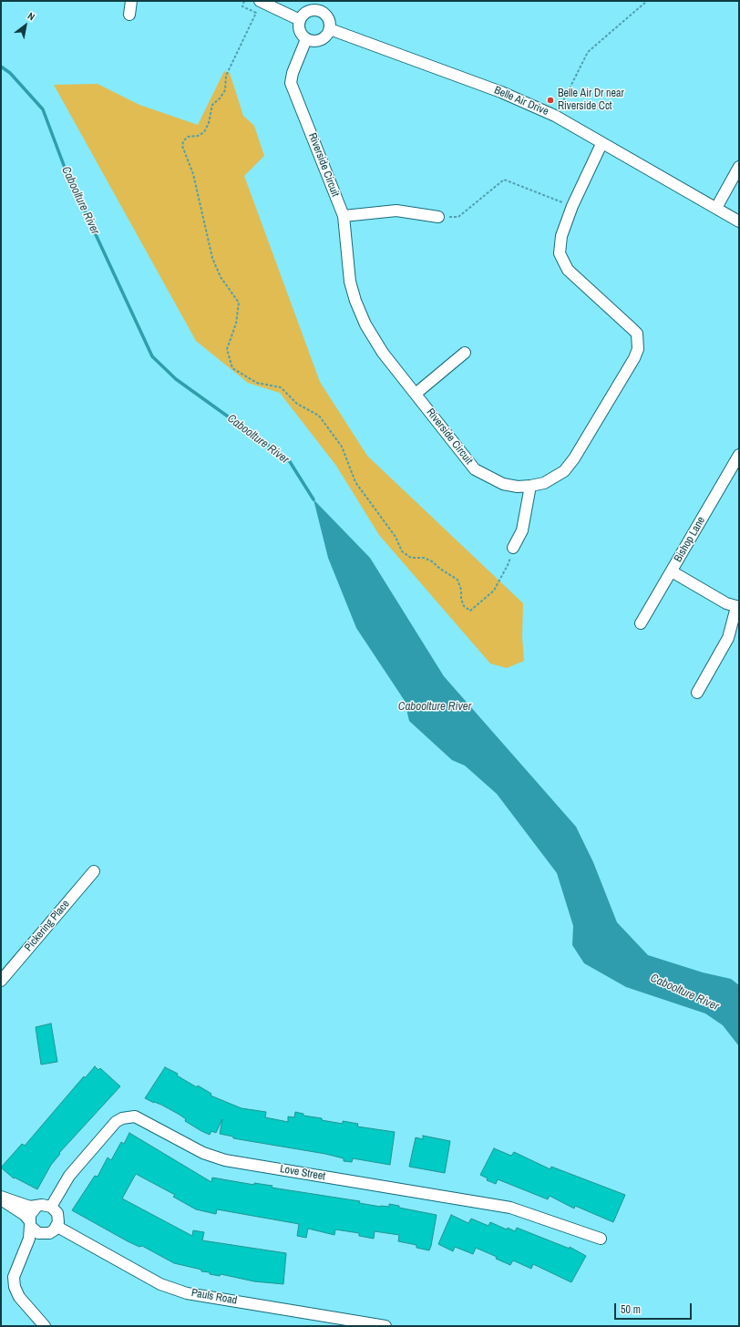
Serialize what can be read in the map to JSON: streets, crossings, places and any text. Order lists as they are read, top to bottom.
{
  "streets": {
    "street": [
      "Belle Air Drive",
      "Riverside Circuit",
      "Bishop Lane",
      "Pickering Place",
      "Love Street",
      "Pauls Road"
    ]
  },
  "crossings": [
    ["Belle Air Drive", "Riverside Circuit"],
    ["Love Street", "Pauls Road"]
  ],
  "water": ["Caboolture River"],
  "places": ["Belle Air Dr near Riverside Cct"],
  "scale_bar": "50 m",
  "north": "top right"
}
